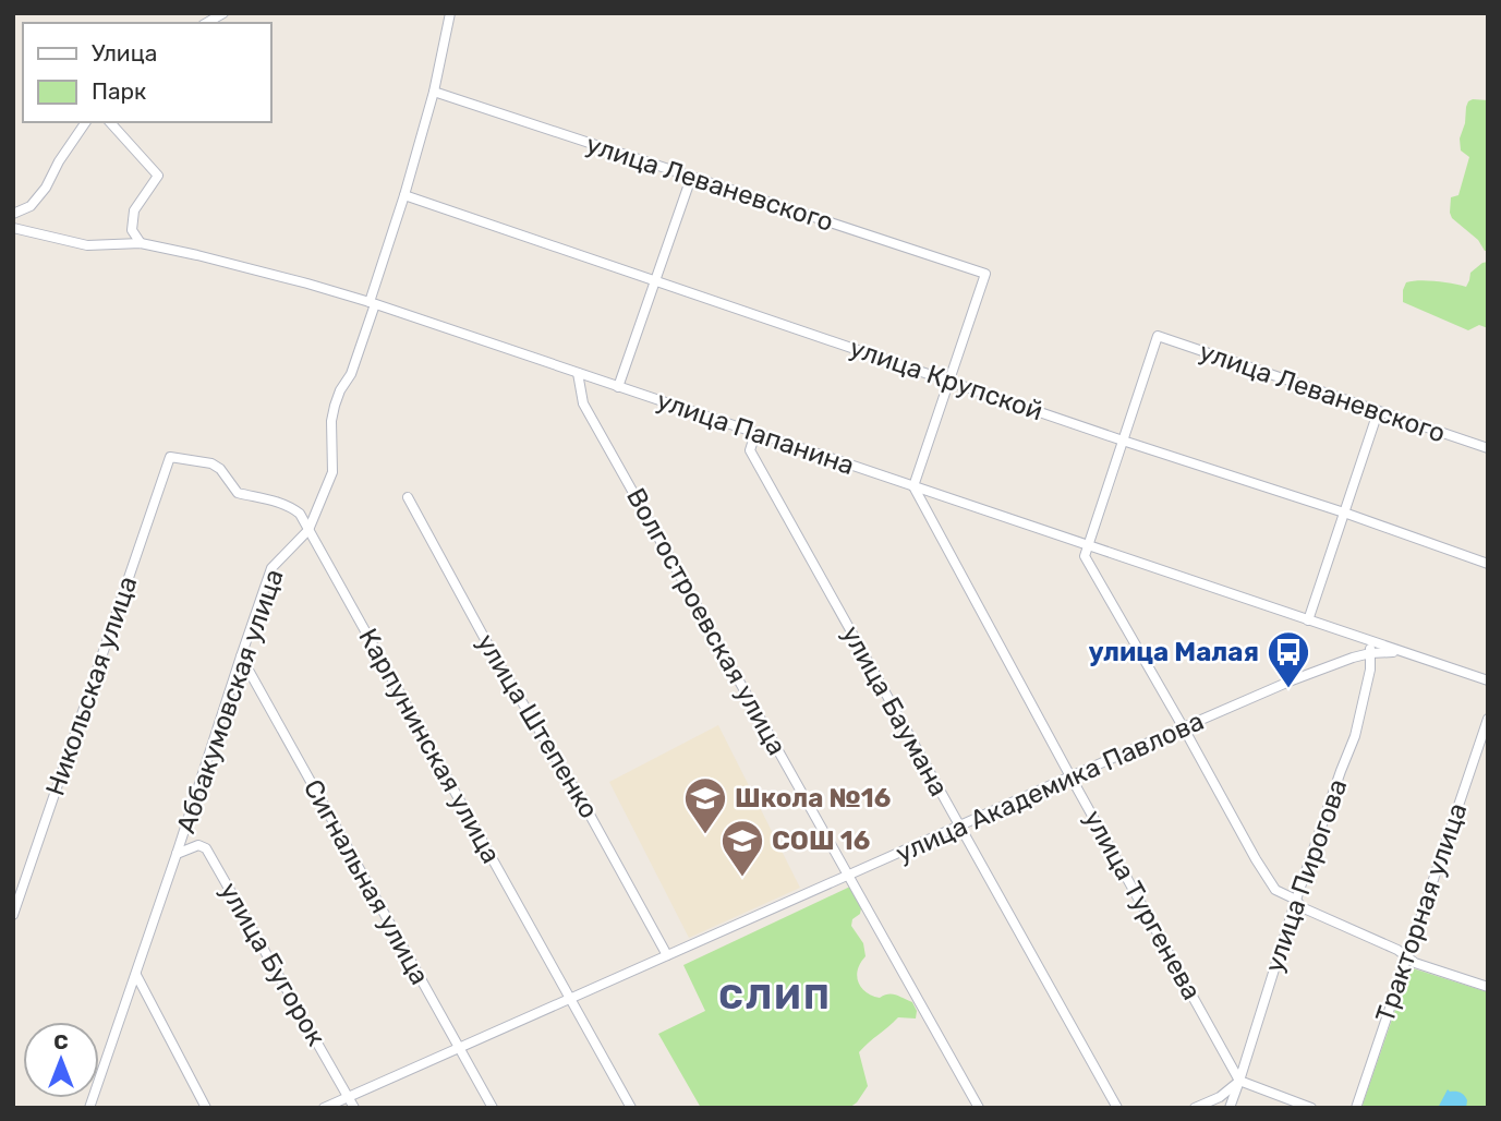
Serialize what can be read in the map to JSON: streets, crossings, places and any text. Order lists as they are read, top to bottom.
{
  "streets": {
    "street": [
      "улица Леваневского",
      "улица Крупской",
      "улица Папанина",
      "Волгостроевская улица",
      "Никольская улица",
      "Аббакумовская улица",
      "улица Баумана",
      "улица Штепенко",
      "Карпунинская улица",
      "улица Академика Павлова",
      "улица Пирогова",
      "Сигнальная улица",
      "улица Тургенева",
      "Тракторная улица",
      "улица Бугорок"
    ]
  },
  "crossings": [
    ["улица Леваневского", "улица Крупской"],
    ["улица Леваневского", "Аббакумовская улица"],
    ["улица Крупской", "Аббакумовская улица"],
    ["улица Папанина", "Волгостроевская улица"],
    ["улица Папанина", "Аббакумовская улица"],
    ["улица Папанина", "улица Баумана"],
    ["улица Папанина", "улица Академика Павлова"],
    ["улица Папанина", "улица Пирогова"],
    ["улица Папанина", "улица Тургенева"],
    ["Волгостроевская улица", "улица Академика Павлова"],
    ["Никольская улица", "Карпунинская улица"],
    ["Аббакумовская улица", "Карпунинская улица"],
    ["Аббакумовская улица", "Сигнальная улица"],
    ["Аббакумовская улица", "улица Бугорок"],
    ["улица Баумана", "улица Академика Павлова"],
    ["улица Штепенко", "улица Академика Павлова"],
    ["Карпунинская улица", "улица Академика Павлова"],
    ["улица Академика Павлова", "улица Пирогова"],
    ["улица Академика Павлова", "Сигнальная улица"],
    ["улица Академика Павлова", "улица Тургенева"],
    ["улица Академика Павлова", "улица Бугорок"],
    ["улица Пирогова", "улица Тургенева"]
  ],
  "districts": ["СЛИП"],
  "places": {
    "bus stop": ["улица Малая"],
    "school or university": ["Школа №16", "СОШ 16"]
  },
  "legend": ["Улица", "Парк"],
  "north": "top"
}
